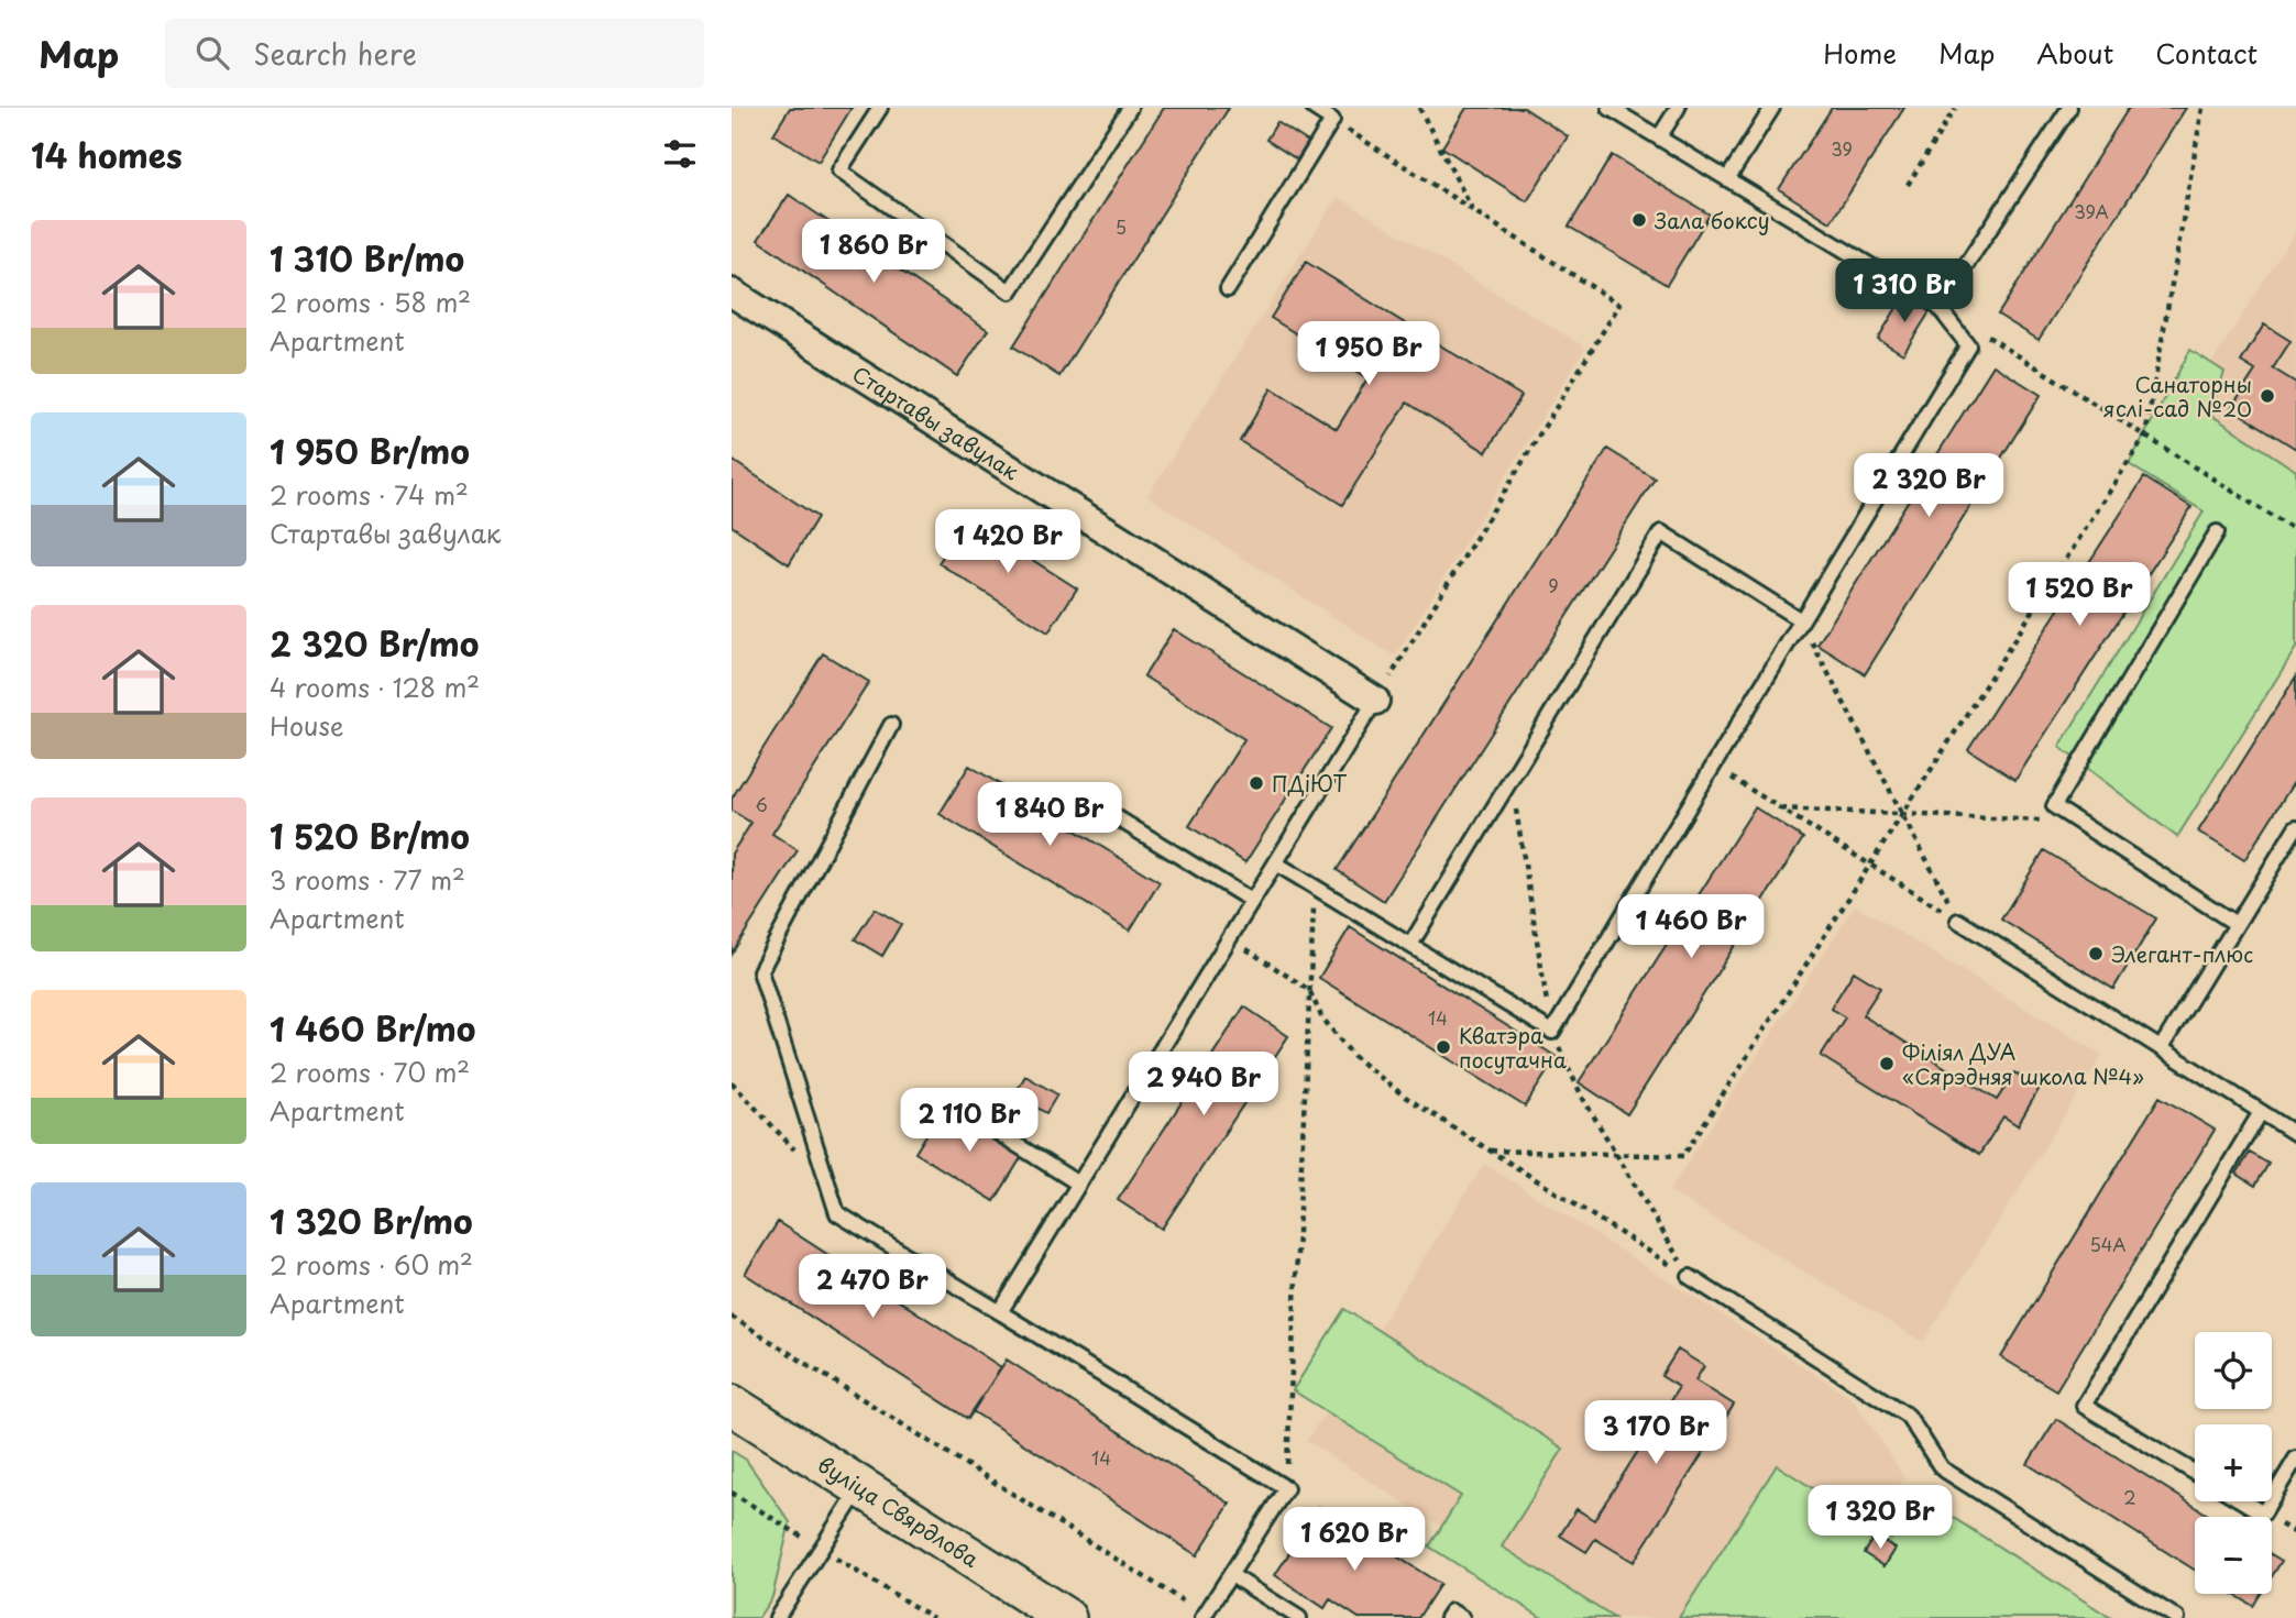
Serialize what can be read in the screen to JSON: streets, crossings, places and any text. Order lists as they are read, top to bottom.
{
  "streets": {
    "main road": ["вуліца Свярдлова"],
    "street": ["Стартавы завулак"]
  },
  "places": [
    "Зала боксу",
    "Санаторны яслі-сад №20",
    "ПДіЮТ",
    "Элегант-плюс",
    "Кватэра посутачна",
    "Філіял ДУА «Сярэдняя школа №4»"
  ],
  "house_numbers": [
    "39",
    "39А",
    "5",
    "9",
    "6",
    "14",
    "54А",
    "14",
    "2"
  ],
  "page": {
    "header": "Map",
    "search": "Search here",
    "nav": [
      "Home",
      "Map",
      "About",
      "Contact"
    ],
    "heading": "14 homes",
    "list": [
      {
        "name": "1 310 Br/mo",
        "note": "2 rooms · 58 m² · Apartment"
      },
      {
        "name": "1 950 Br/mo",
        "note": "2 rooms · 74 m² · Стартавы завулак"
      },
      {
        "name": "2 320 Br/mo",
        "note": "4 rooms · 128 m² · House"
      },
      {
        "name": "1 520 Br/mo",
        "note": "3 rooms · 77 m² · Apartment"
      },
      {
        "name": "1 460 Br/mo",
        "note": "2 rooms · 70 m² · Apartment"
      },
      {
        "name": "1 320 Br/mo",
        "note": "2 rooms · 60 m² · Apartment"
      }
    ],
    "price": [
      "1 860 Br",
      "1 310 Br",
      "1 950 Br",
      "2 320 Br",
      "1 420 Br",
      "1 520 Br",
      "1 840 Br",
      "1 460 Br",
      "2 940 Br",
      "2 110 Br",
      "2 470 Br",
      "3 170 Br",
      "1 320 Br",
      "1 620 Br"
    ],
    "map_buttons": ["+", "−"]
  }
}
